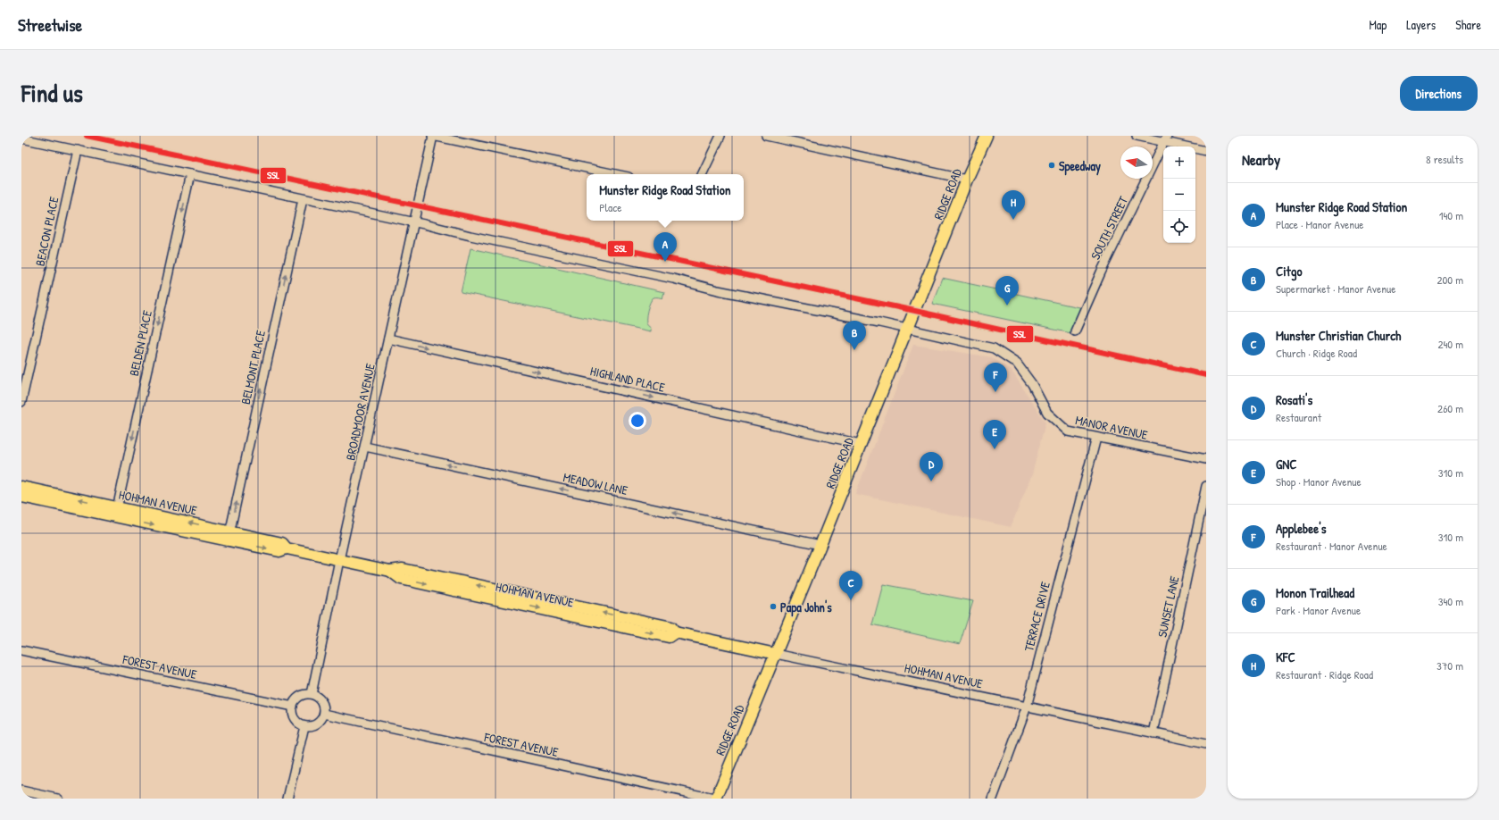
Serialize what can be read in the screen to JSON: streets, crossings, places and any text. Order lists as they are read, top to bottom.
{
  "streets": {
    "main road": ["RIDGE ROAD", "HOHMAN AVENUE"],
    "street": [
      "SOUTH STREET",
      "BEACON PLACE",
      "BELDEN PLACE",
      "BELMONT PLACE",
      "HIGHLAND PLACE",
      "BROADMOOR AVENUE",
      "MANOR AVENUE",
      "MEADOW LANE",
      "SUNSET LANE",
      "TERRACE DRIVE",
      "FOREST AVENUE"
    ]
  },
  "crossings": [
    ["RIDGE ROAD", "HIGHLAND PLACE"],
    ["RIDGE ROAD", "MANOR AVENUE"],
    ["RIDGE ROAD", "MEADOW LANE"],
    ["RIDGE ROAD", "HOHMAN AVENUE"],
    ["RIDGE ROAD", "FOREST AVENUE"],
    ["BEACON PLACE", "MANOR AVENUE"],
    ["BELDEN PLACE", "MANOR AVENUE"],
    ["BELDEN PLACE", "HOHMAN AVENUE"],
    ["BELMONT PLACE", "MANOR AVENUE"],
    ["BELMONT PLACE", "HOHMAN AVENUE"],
    ["HIGHLAND PLACE", "BROADMOOR AVENUE"],
    ["BROADMOOR AVENUE", "MANOR AVENUE"],
    ["BROADMOOR AVENUE", "MEADOW LANE"],
    ["BROADMOOR AVENUE", "HOHMAN AVENUE"],
    ["BROADMOOR AVENUE", "FOREST AVENUE"],
    ["MANOR AVENUE", "TERRACE DRIVE"],
    ["HOHMAN AVENUE", "SUNSET LANE"],
    ["HOHMAN AVENUE", "TERRACE DRIVE"]
  ],
  "one_way": [
    "BELDEN PLACE",
    "BELMONT PLACE",
    "HIGHLAND PLACE",
    "MEADOW LANE"
  ],
  "places": ["Speedway", "Papa John's"],
  "lines": ["transit line SSL"],
  "north": "left",
  "page": {
    "header": "Streetwise",
    "nav": ["Map", "Layers", "Share"],
    "title": "Find us",
    "buttons": "Directions",
    "heading": ["Nearby", "8 results"],
    "map_buttons": ["+", "−"],
    "popup": ["Munster Ridge Road Station", "Place"],
    "list": [
      {
        "mark": "A",
        "name": "Munster Ridge Road Station",
        "note": "Place · Manor Avenue",
        "value": "140 m"
      },
      {
        "mark": "B",
        "name": "Citgo",
        "note": "Supermarket · Manor Avenue",
        "value": "200 m"
      },
      {
        "mark": "C",
        "name": "Munster Christian Church",
        "note": "Church · Ridge Road",
        "value": "240 m"
      },
      {
        "mark": "D",
        "name": "Rosati's",
        "note": "Restaurant",
        "value": "260 m"
      },
      {
        "mark": "E",
        "name": "GNC",
        "note": "Shop · Manor Avenue",
        "value": "310 m"
      },
      {
        "mark": "F",
        "name": "Applebee's",
        "note": "Restaurant · Manor Avenue",
        "value": "310 m"
      },
      {
        "mark": "G",
        "name": "Monon Trailhead",
        "note": "Park · Manor Avenue",
        "value": "340 m"
      },
      {
        "mark": "H",
        "name": "KFC",
        "note": "Restaurant · Ridge Road",
        "value": "370 m"
      }
    ],
    "pins": [
      "H",
      "A",
      "G",
      "B",
      "F",
      "E",
      "D",
      "C"
    ]
  }
}
